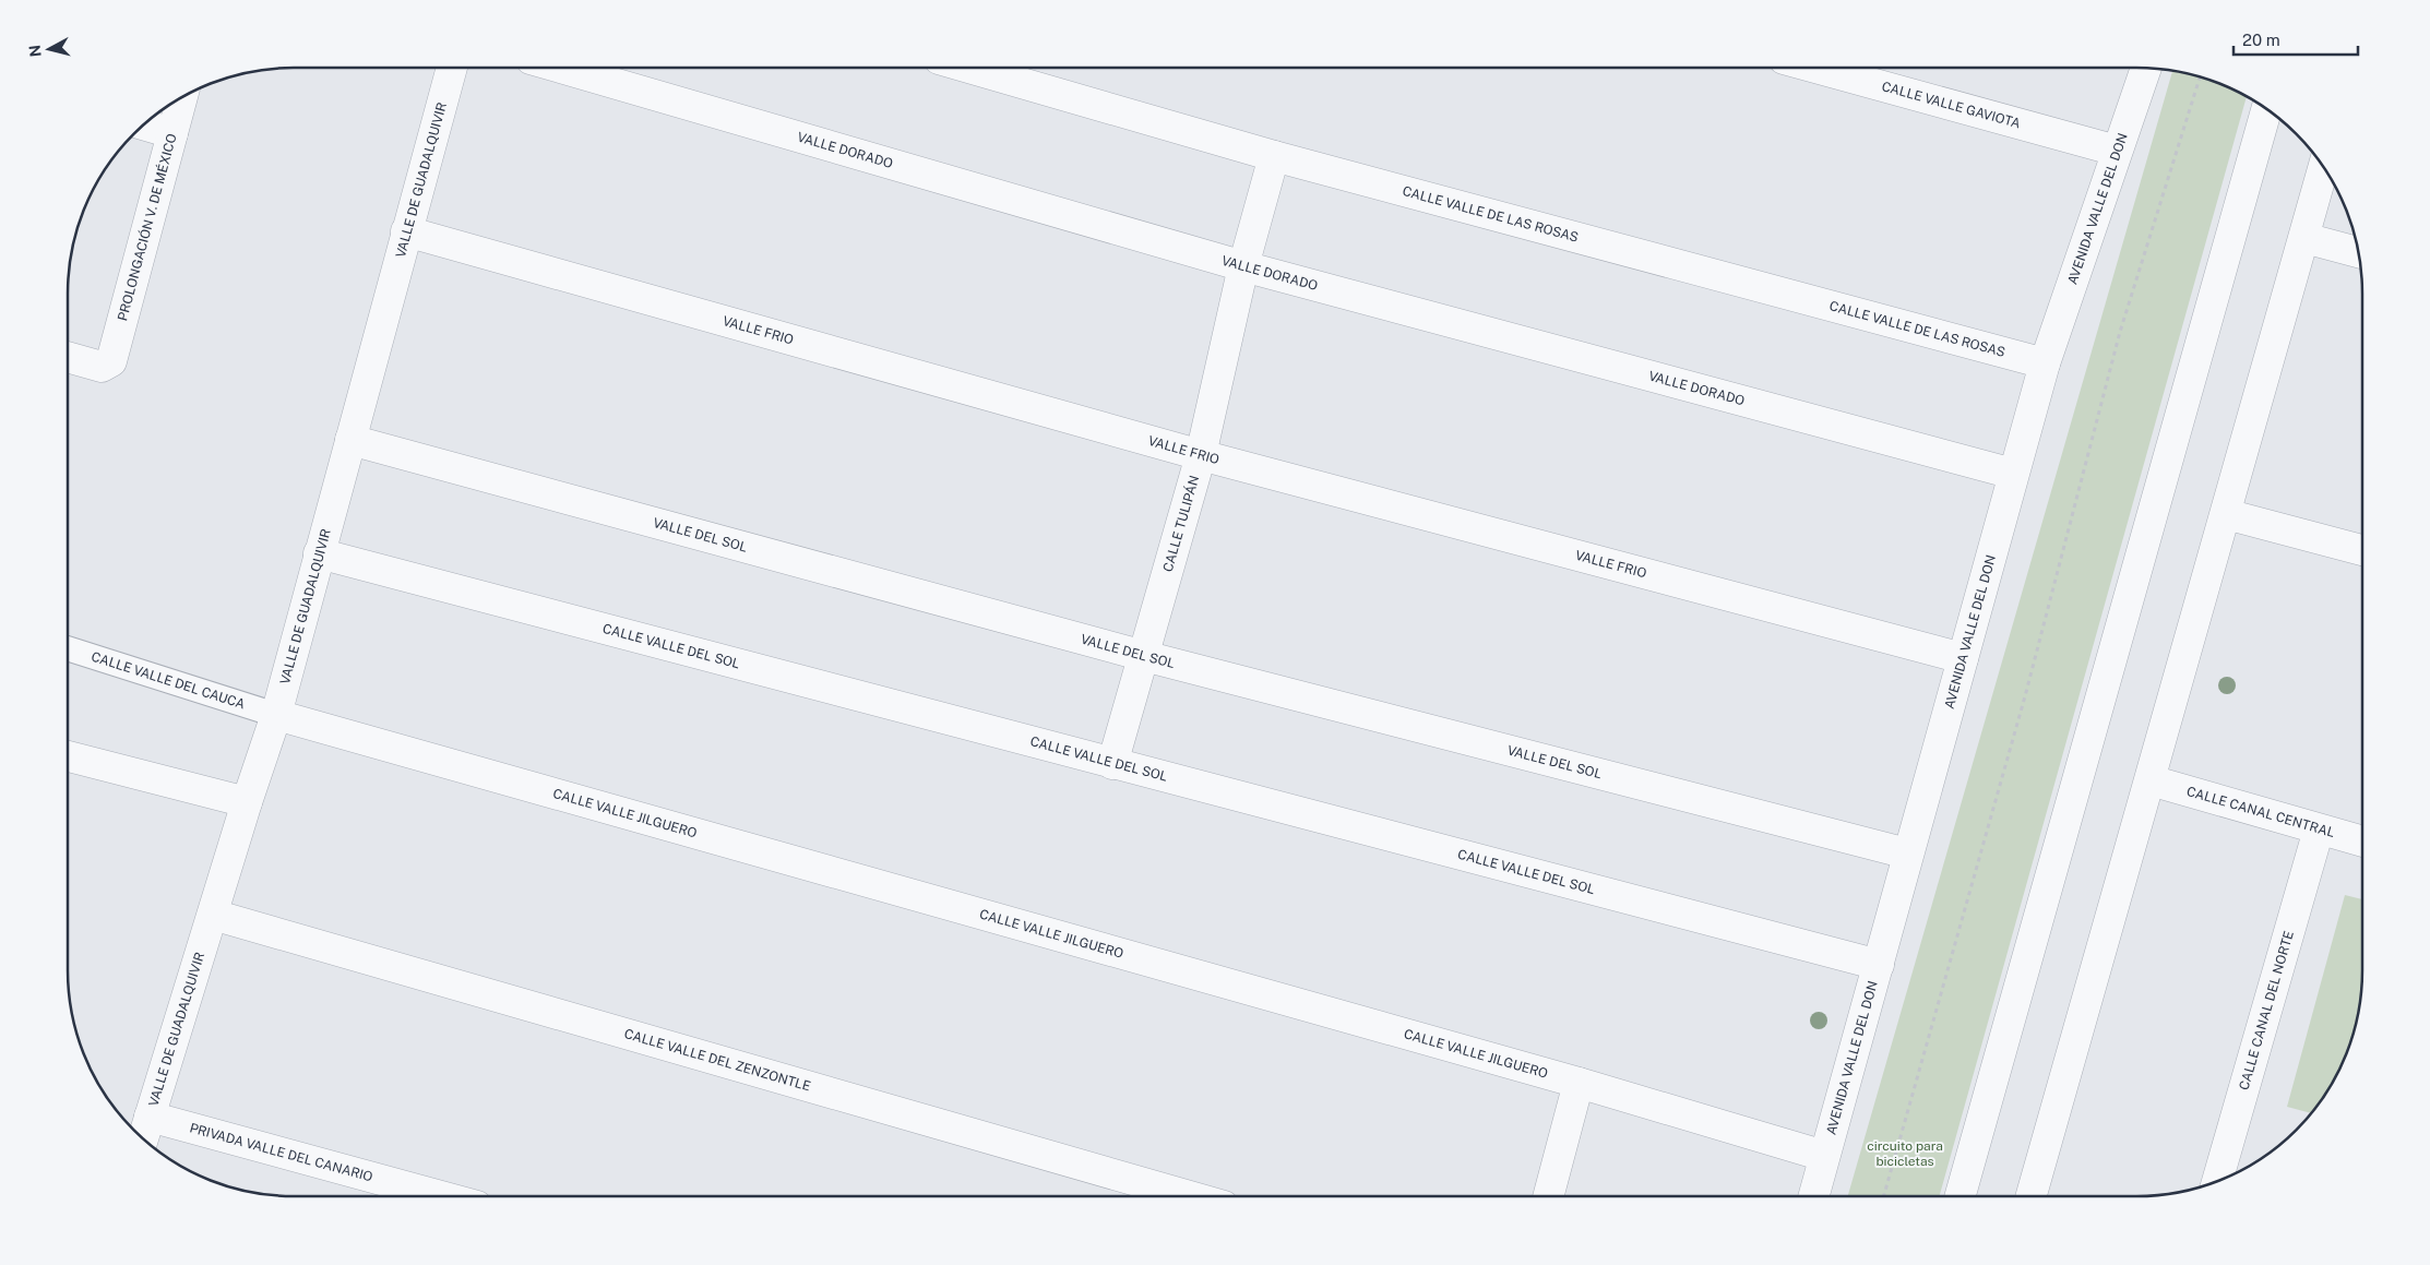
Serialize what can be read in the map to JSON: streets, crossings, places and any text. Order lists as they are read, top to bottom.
{
  "streets": {
    "street": [
      "CALLE VALLE GAVIOTA",
      "VALLE DORADO",
      "VALLE DE GUADALQUIVIR",
      "AVENIDA VALLE DEL DON",
      "CALLE VALLE DE LAS ROSAS",
      "PROLONGACIÓN V. DE MÉXICO",
      "VALLE FRIO",
      "CALLE TULIPÁN",
      "VALLE DEL SOL",
      "CALLE VALLE DEL SOL",
      "CALLE CANAL CENTRAL",
      "CALLE VALLE JILGUERO",
      "CALLE CANAL DEL NORTE",
      "CALLE VALLE DEL ZENZONTLE",
      "PRIVADA VALLE DEL CANARIO"
    ],
    "lane": ["CALLE VALLE DEL CAUCA"]
  },
  "crossings": [
    ["CALLE VALLE GAVIOTA", "AVENIDA VALLE DEL DON"],
    ["VALLE DORADO", "AVENIDA VALLE DEL DON"],
    ["VALLE DORADO", "CALLE TULIPÁN"],
    ["VALLE DE GUADALQUIVIR", "VALLE FRIO"],
    ["VALLE DE GUADALQUIVIR", "VALLE DEL SOL"],
    ["VALLE DE GUADALQUIVIR", "CALLE VALLE DEL SOL"],
    ["VALLE DE GUADALQUIVIR", "CALLE VALLE DEL CAUCA"],
    ["VALLE DE GUADALQUIVIR", "CALLE VALLE JILGUERO"],
    ["VALLE DE GUADALQUIVIR", "CALLE VALLE DEL ZENZONTLE"],
    ["VALLE DE GUADALQUIVIR", "PRIVADA VALLE DEL CANARIO"],
    ["AVENIDA VALLE DEL DON", "CALLE VALLE DE LAS ROSAS"],
    ["AVENIDA VALLE DEL DON", "VALLE FRIO"],
    ["AVENIDA VALLE DEL DON", "VALLE DEL SOL"],
    ["AVENIDA VALLE DEL DON", "CALLE VALLE DEL SOL"],
    ["AVENIDA VALLE DEL DON", "CALLE VALLE JILGUERO"],
    ["CALLE VALLE DE LAS ROSAS", "CALLE TULIPÁN"],
    ["VALLE FRIO", "CALLE TULIPÁN"],
    ["CALLE TULIPÁN", "VALLE DEL SOL"],
    ["CALLE TULIPÁN", "CALLE VALLE DEL SOL"],
    ["CALLE VALLE DEL CAUCA", "CALLE VALLE JILGUERO"],
    ["CALLE CANAL CENTRAL", "CALLE CANAL DEL NORTE"]
  ],
  "parks": ["circuito para bicicletas"],
  "scale_bar": "20 m",
  "north": "left"
}
